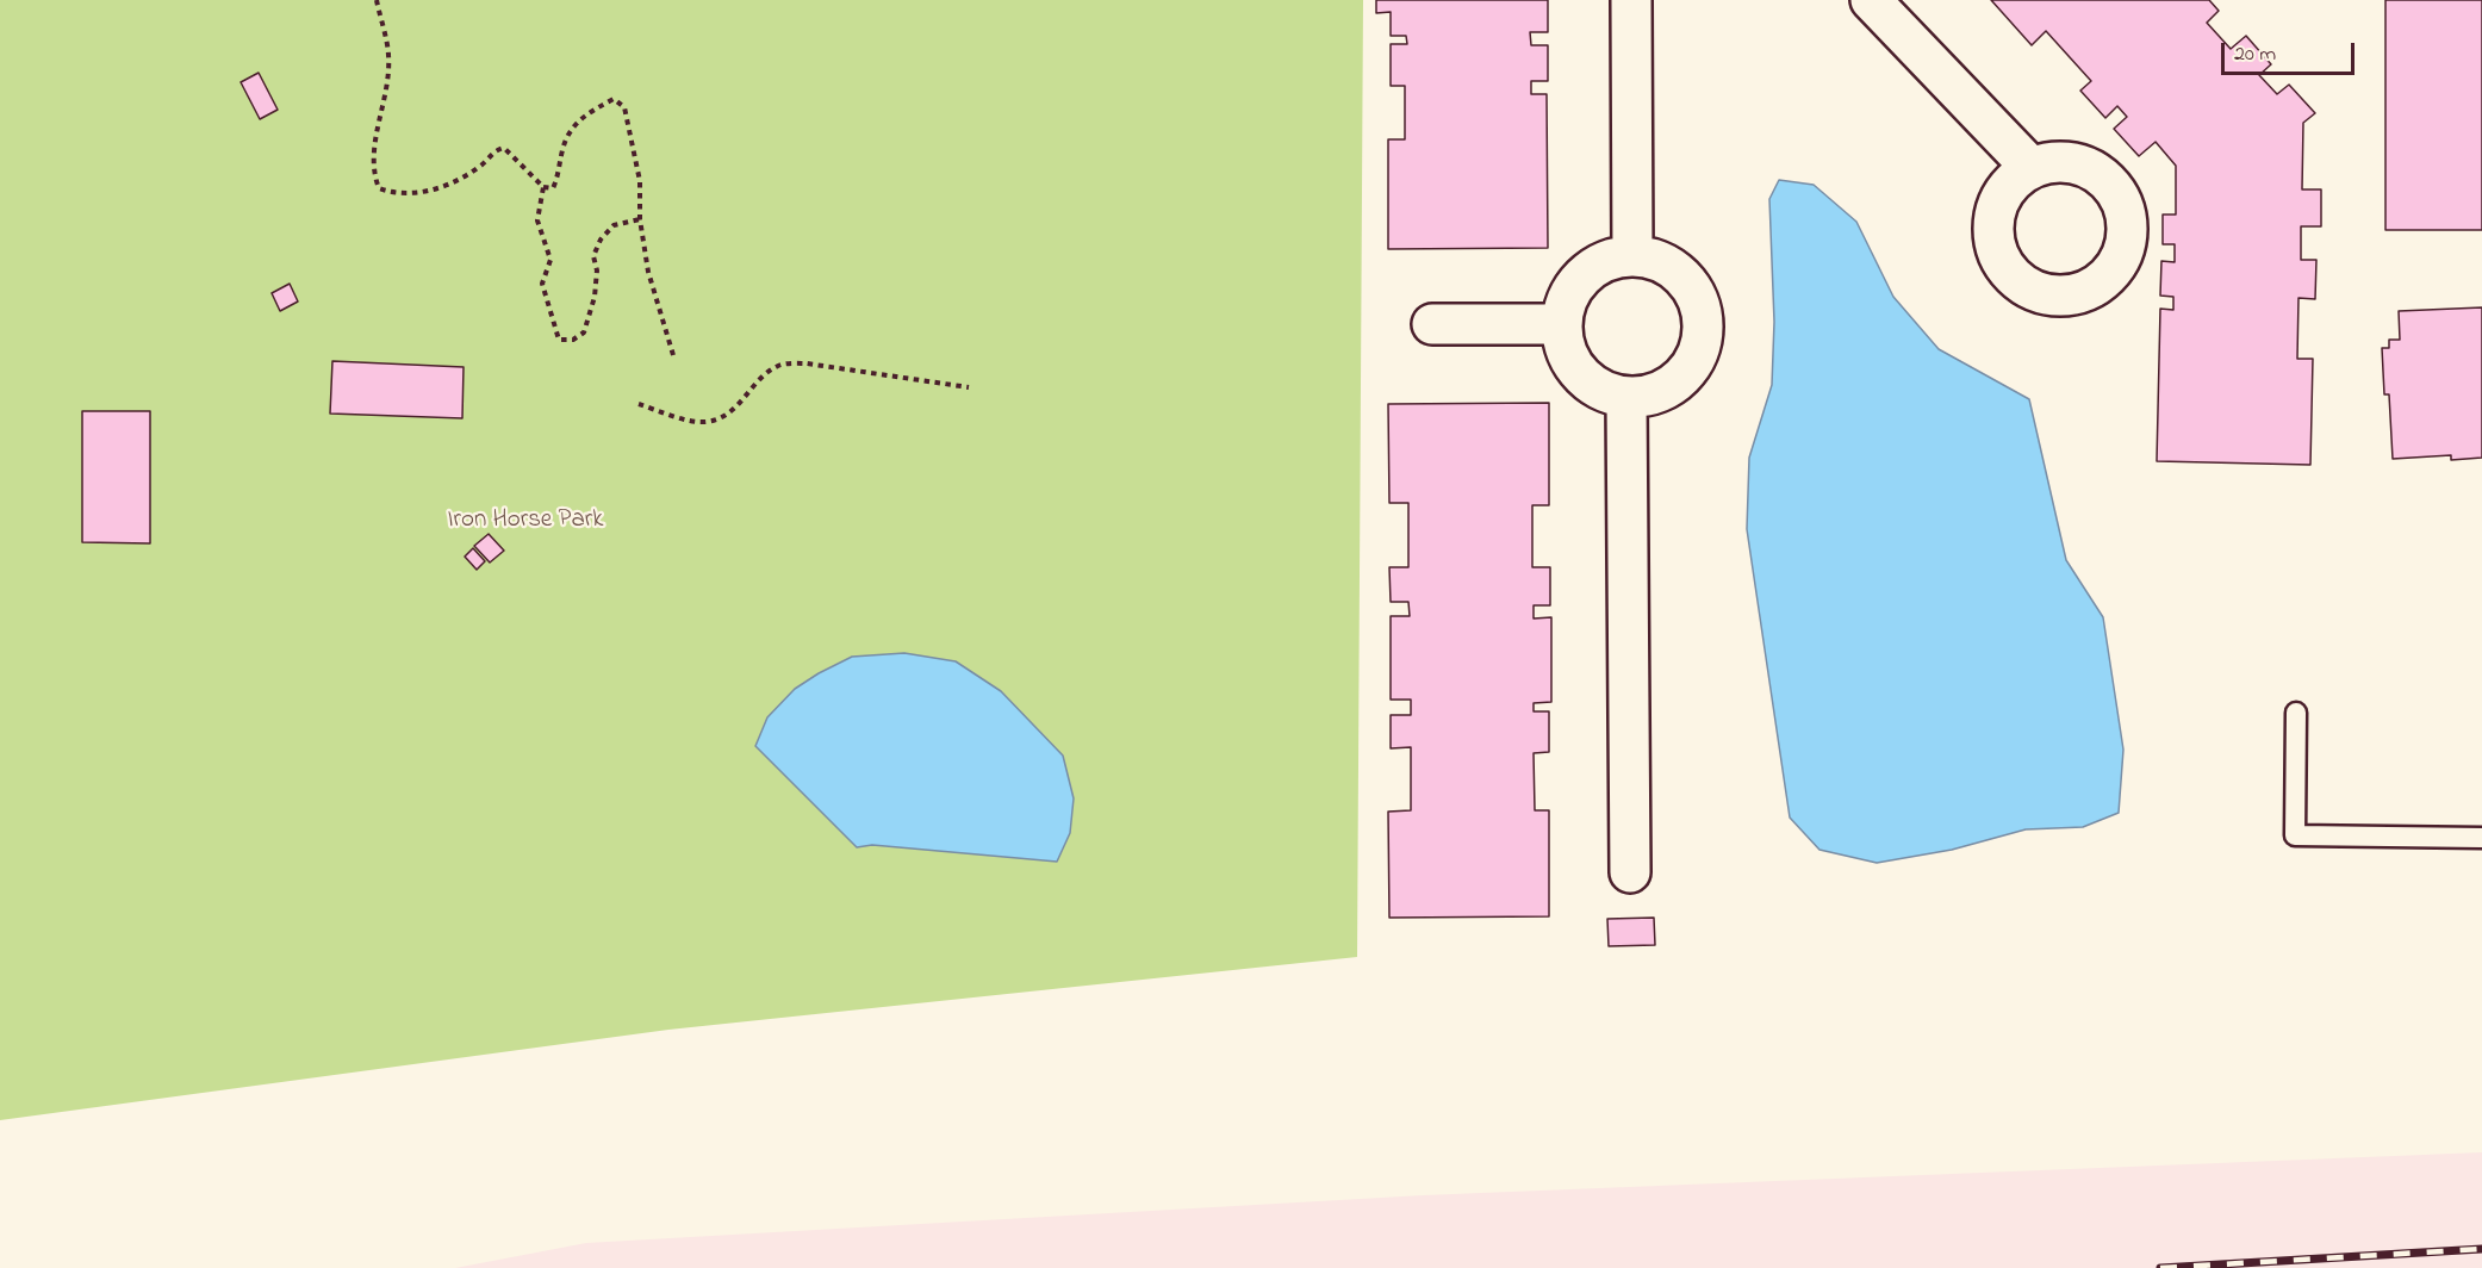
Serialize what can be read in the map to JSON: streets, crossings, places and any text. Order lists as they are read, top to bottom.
{
  "parks": ["Iron Horse Park"],
  "scale_bar": "20 m"
}
